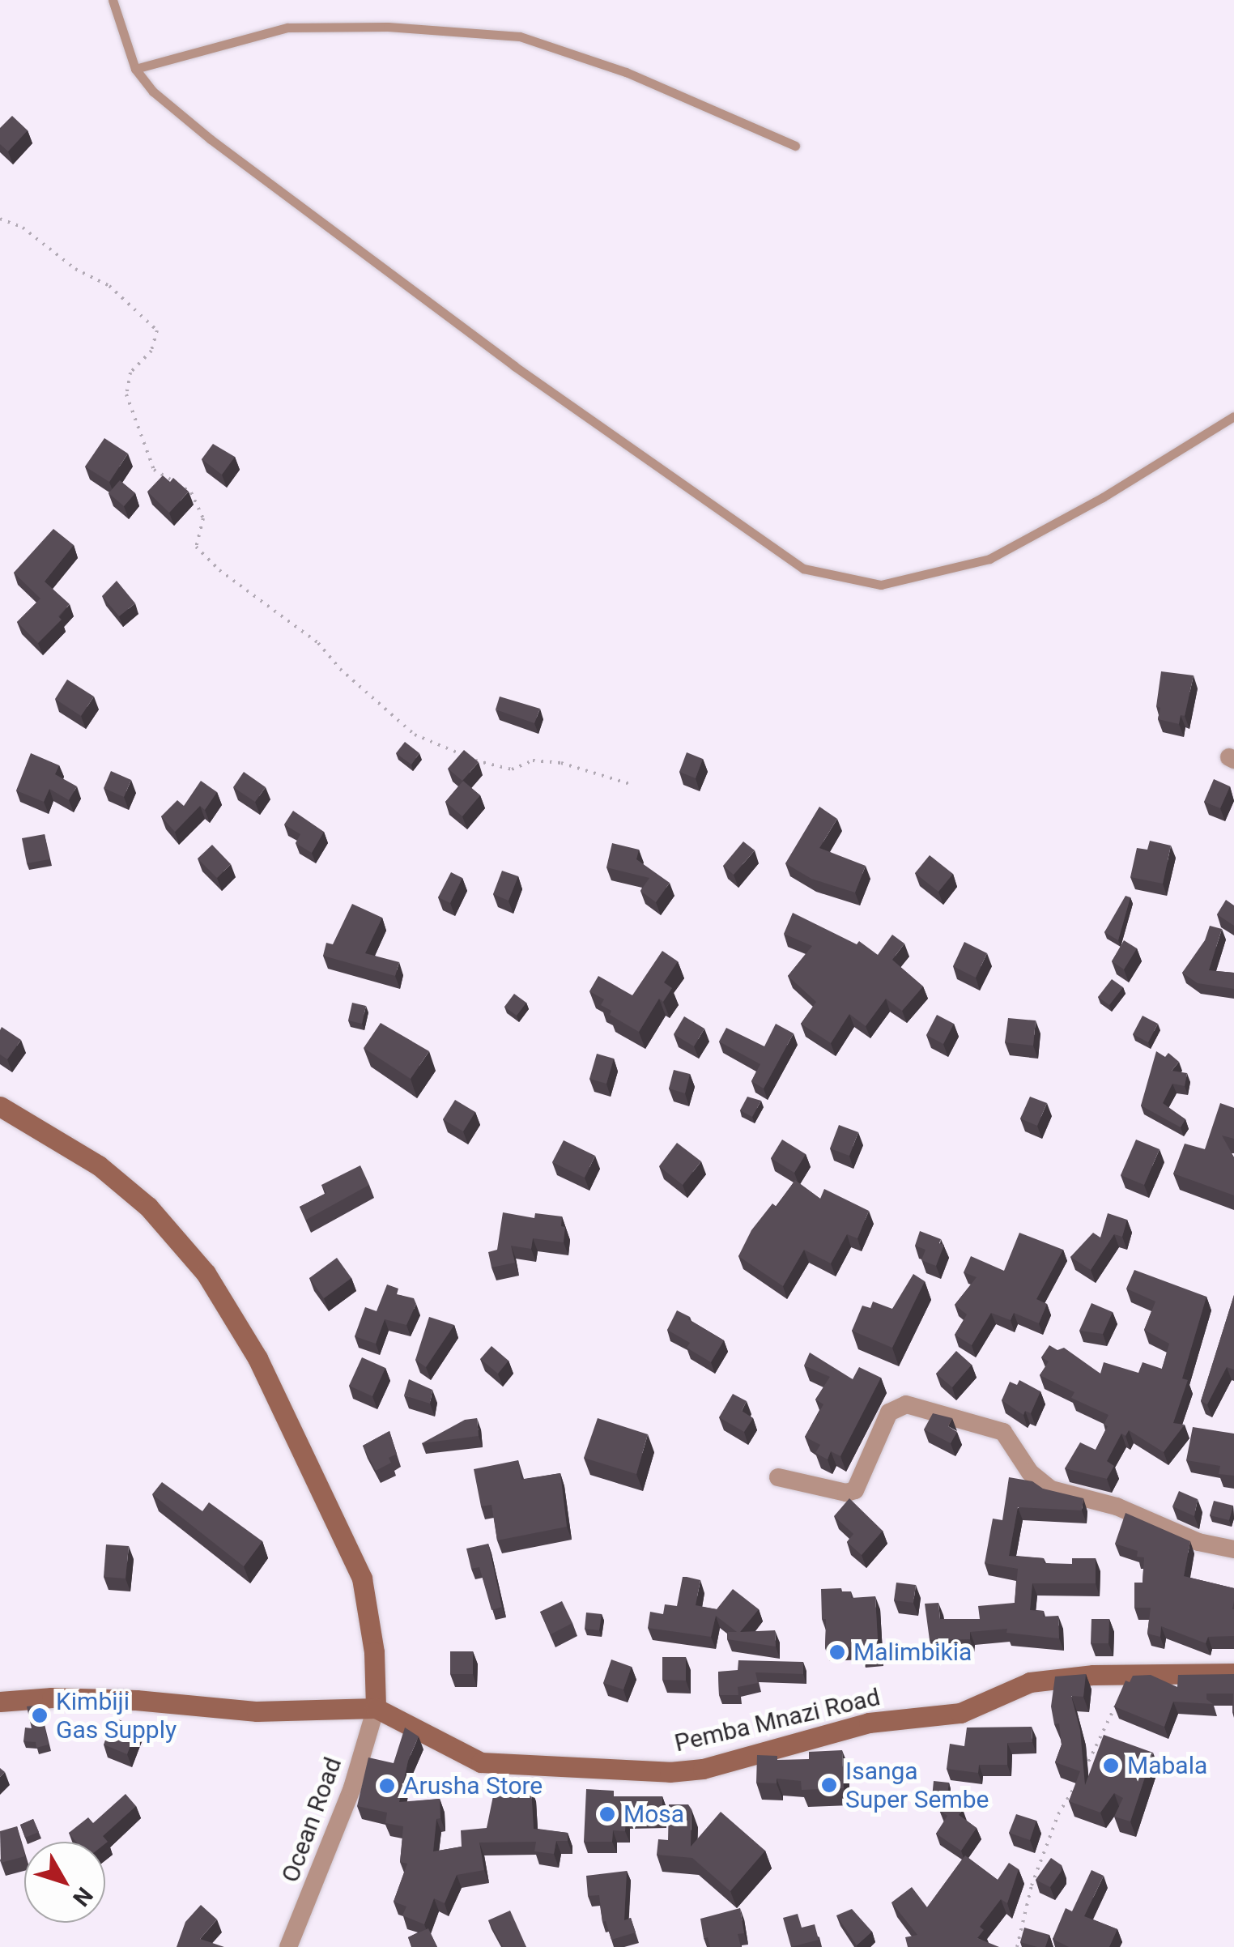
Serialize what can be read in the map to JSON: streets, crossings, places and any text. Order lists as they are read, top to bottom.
{
  "streets": {
    "main road": ["Pemba Mnazi Road"],
    "street": ["Ocean Road"]
  },
  "crossings": [
    ["Pemba Mnazi Road", "Ocean Road"]
  ],
  "places": [
    "Malimbikia",
    "Kimbiji Gas Supply",
    "Mabala",
    "Isanga Super Sembe",
    "Arusha Store",
    "Mosa"
  ],
  "north": "bottom right"
}
